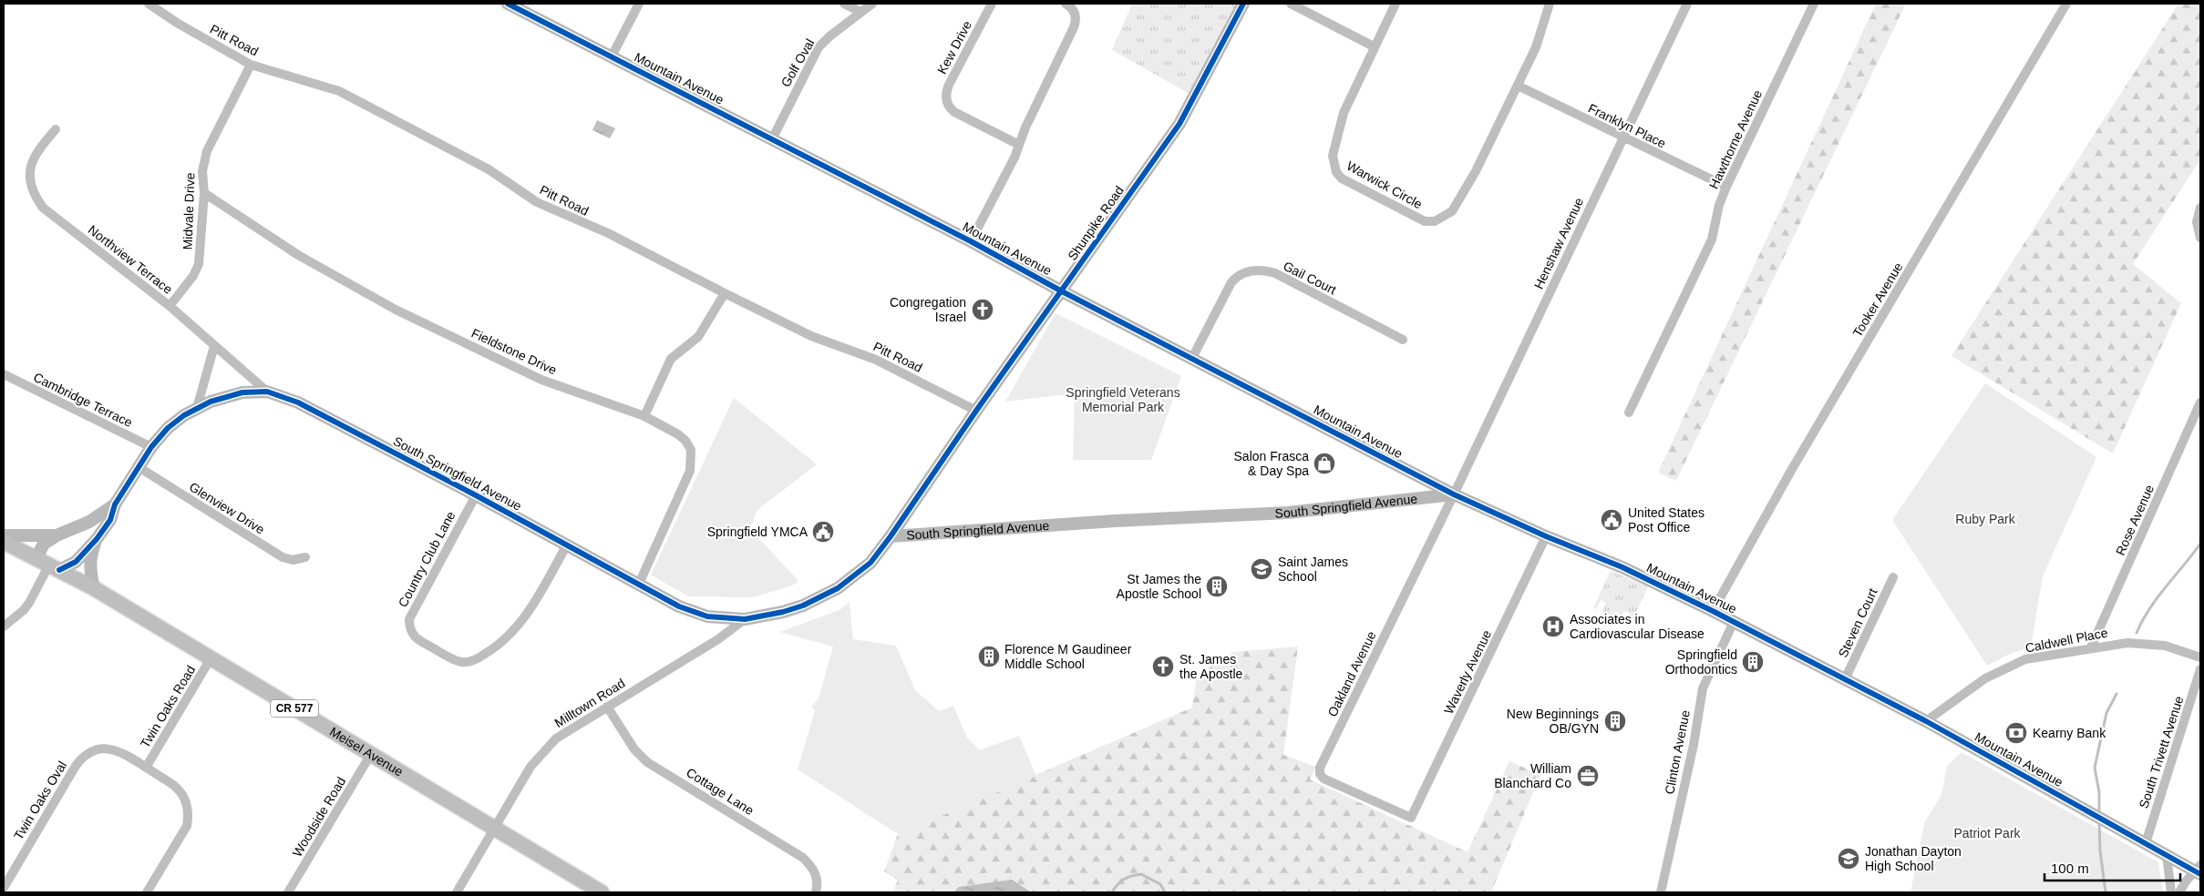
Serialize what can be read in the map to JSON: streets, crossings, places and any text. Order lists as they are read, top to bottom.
{
  "streets": {
    "main road": ["CR 577", "Meisel Avenue"],
    "street": [
      "Pitt Road",
      "Kew Drive",
      "Golf Oval",
      "Mountain Avenue",
      "Franklyn Place",
      "Hawthorne Avenue",
      "Warwick Circle",
      "Midvale Drive",
      "Shunpike Road",
      "Henshaw Avenue",
      "Northview Terrace",
      "Gail Court",
      "Tooker Avenue",
      "Fieldstone Drive",
      "Cambridge Terrace",
      "South Springfield Avenue",
      "Glenview Drive",
      "Rose Avenue",
      "Country Club Lane",
      "Steven Court",
      "Caldwell Place",
      "Waverly Avenue",
      "Oakland Avenue",
      "Milltown Road",
      "Twin Oaks Road",
      "Clinton Avenue",
      "South Trivett Avenue",
      "Cottage Lane",
      "Twin Oaks Oval",
      "Woodside Road"
    ]
  },
  "crossings": [
    ["Pitt Road", "Midvale Drive"],
    ["Pitt Road", "Shunpike Road"],
    ["Golf Oval", "Mountain Avenue"],
    ["Mountain Avenue", "Shunpike Road"],
    ["Mountain Avenue", "Henshaw Avenue"],
    ["Mountain Avenue", "Gail Court"],
    ["Mountain Avenue", "Tooker Avenue"],
    ["Mountain Avenue", "South Springfield Avenue"],
    ["Mountain Avenue", "Steven Court"],
    ["Mountain Avenue", "Caldwell Place"],
    ["Mountain Avenue", "Waverly Avenue"],
    ["Mountain Avenue", "Oakland Avenue"],
    ["Mountain Avenue", "Clinton Avenue"],
    ["Mountain Avenue", "South Trivett Avenue"],
    ["Franklyn Place", "Hawthorne Avenue"],
    ["Franklyn Place", "Warwick Circle"],
    ["Franklyn Place", "Henshaw Avenue"],
    ["Midvale Drive", "Northview Terrace"],
    ["Midvale Drive", "Fieldstone Drive"],
    ["Shunpike Road", "South Springfield Avenue"],
    ["Henshaw Avenue", "South Springfield Avenue"],
    ["Henshaw Avenue", "Oakland Avenue"],
    ["Northview Terrace", "South Springfield Avenue"],
    ["Fieldstone Drive", "South Springfield Avenue"],
    ["Cambridge Terrace", "South Springfield Avenue"],
    ["South Springfield Avenue", "Glenview Drive"],
    ["South Springfield Avenue", "Country Club Lane"],
    ["South Springfield Avenue", "Oakland Avenue"],
    ["South Springfield Avenue", "Milltown Road"],
    ["South Springfield Avenue", "CR 577"],
    ["South Springfield Avenue", "Meisel Avenue"],
    ["Rose Avenue", "Caldwell Place"],
    ["Waverly Avenue", "Oakland Avenue"],
    ["Milltown Road", "Meisel Avenue"],
    ["Milltown Road", "Cottage Lane"],
    ["Twin Oaks Road", "Meisel Avenue"],
    ["Twin Oaks Road", "Twin Oaks Oval"],
    ["CR 577", "Meisel Avenue"],
    ["Meisel Avenue", "Woodside Road"]
  ],
  "parks": ["Springfield Veterans Memorial Park", "Ruby Park", "Patriot Park"],
  "places": {
    "church": ["Congregation Israel", "St. James the Apostle"],
    "shop": ["Salon Frasca & Day Spa"],
    "public building": ["United States Post Office", "Springfield YMCA"],
    "school or university": ["Saint James School", "Jonathan Dayton High School"],
    "building": [
      "St James the Apostle School",
      "Florence M Gaudineer Middle School",
      "Springfield Orthodontics",
      "New Beginnings OB/GYN"
    ],
    "hospital": ["Associates in Cardiovascular Disease"],
    "bank": ["Kearny Bank"],
    "office": ["William Blanchard Co"]
  },
  "scale_bar": "100 m"
}
